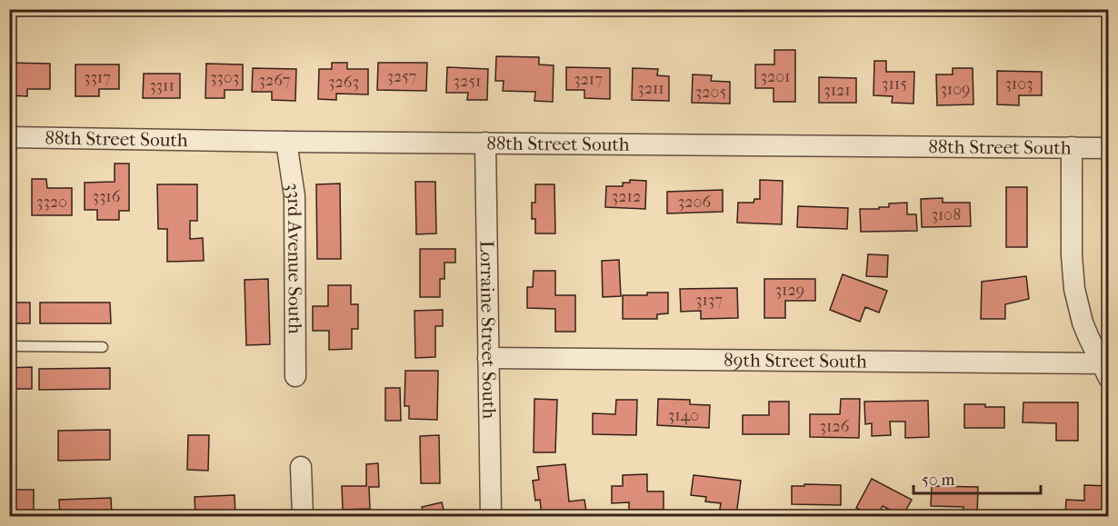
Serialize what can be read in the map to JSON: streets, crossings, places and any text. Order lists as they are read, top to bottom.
{
  "streets": {
    "street": [
      "88th Street South",
      "33rd Avenue South",
      "Lorraine Street South",
      "89th Street South"
    ]
  },
  "crossings": [
    ["88th Street South", "33rd Avenue South"],
    ["88th Street South", "Lorraine Street South"],
    ["Lorraine Street South", "89th Street South"]
  ],
  "house_numbers": [
    "3257",
    "3201",
    "3317",
    "3303",
    "3217",
    "3267",
    "3251",
    "3263",
    "3115",
    "3103",
    "3311",
    "3211",
    "3109",
    "3121",
    "3205",
    "3316",
    "3212",
    "3320",
    "3206",
    "3108",
    "3129",
    "3137",
    "3140",
    "3126"
  ],
  "scale_bar": "50 m"
}
